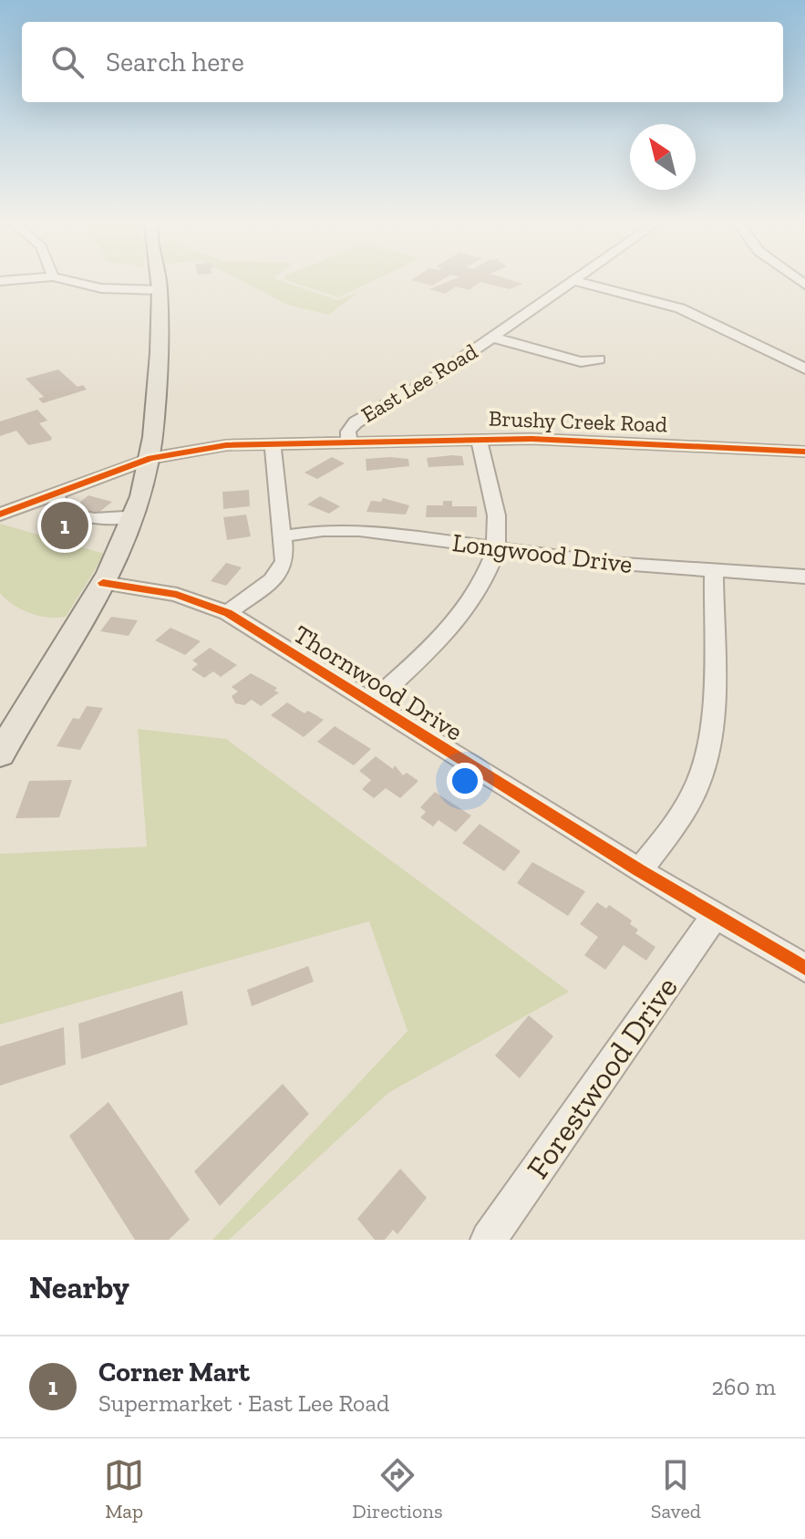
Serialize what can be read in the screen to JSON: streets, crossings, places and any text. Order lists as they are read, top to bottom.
{
  "streets": {
    "street": [
      "East Lee Road",
      "Brushy Creek Road",
      "Longwood Drive",
      "Thornwood Drive",
      "Forestwood Drive"
    ]
  },
  "crossings": [
    ["East Lee Road", "Brushy Creek Road"],
    ["Thornwood Drive", "Forestwood Drive"]
  ],
  "north": "top left",
  "page": {
    "search": "Search here",
    "pins": "1",
    "heading": "Nearby",
    "list": [
      {
        "mark": "1",
        "name": "Corner Mart",
        "note": "Supermarket · East Lee Road",
        "value": "260 m"
      }
    ],
    "nav": ["Map", "Directions", "Saved"]
  }
}
